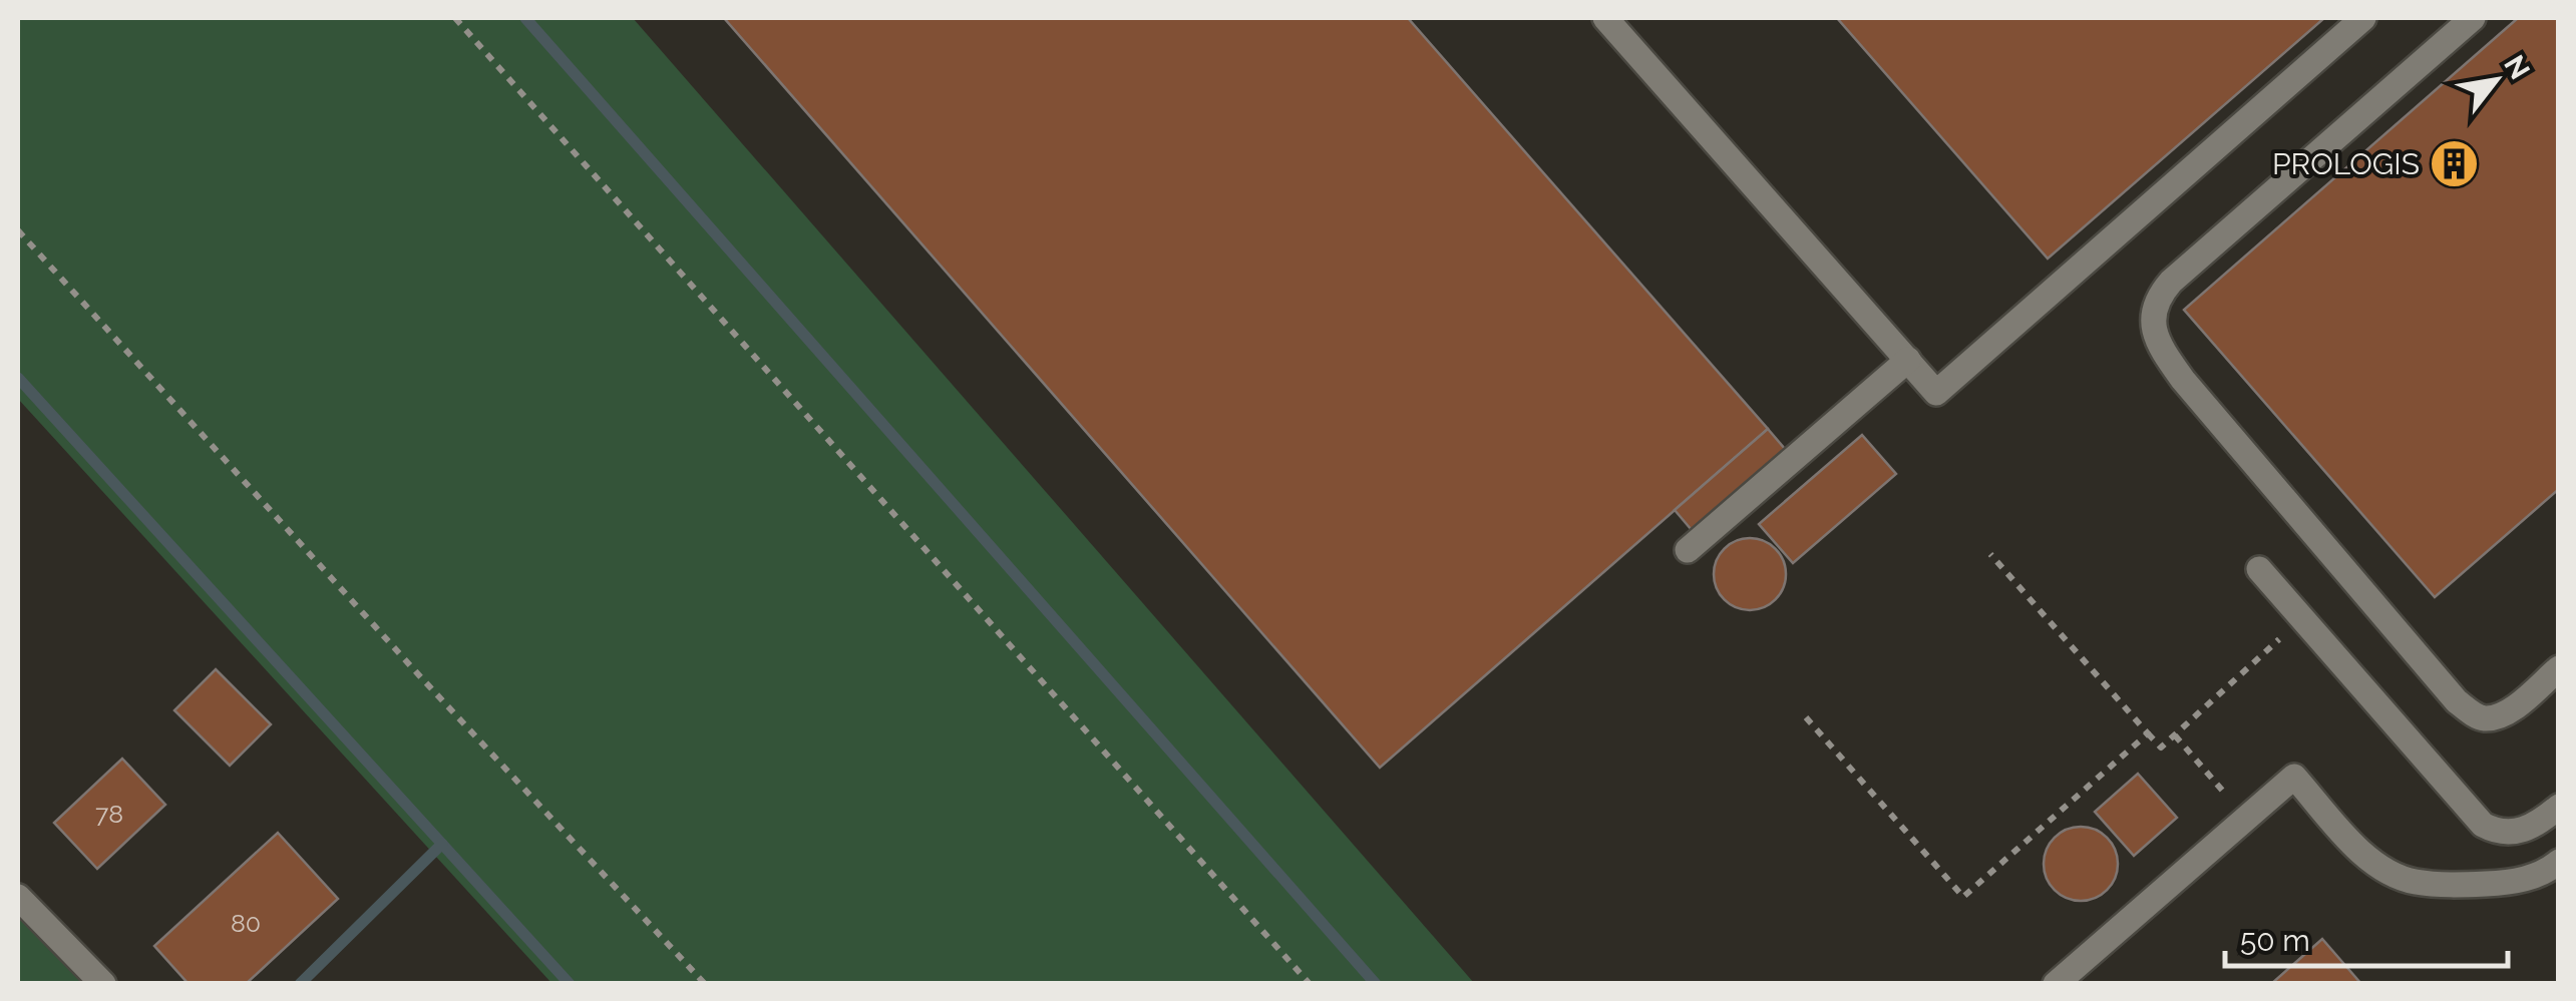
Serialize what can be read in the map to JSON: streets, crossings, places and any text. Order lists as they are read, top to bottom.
{
  "places": {
    "building": ["PROLOGIS"]
  },
  "house_numbers": ["78", "80"],
  "scale_bar": "50 m",
  "north": "top right"
}
